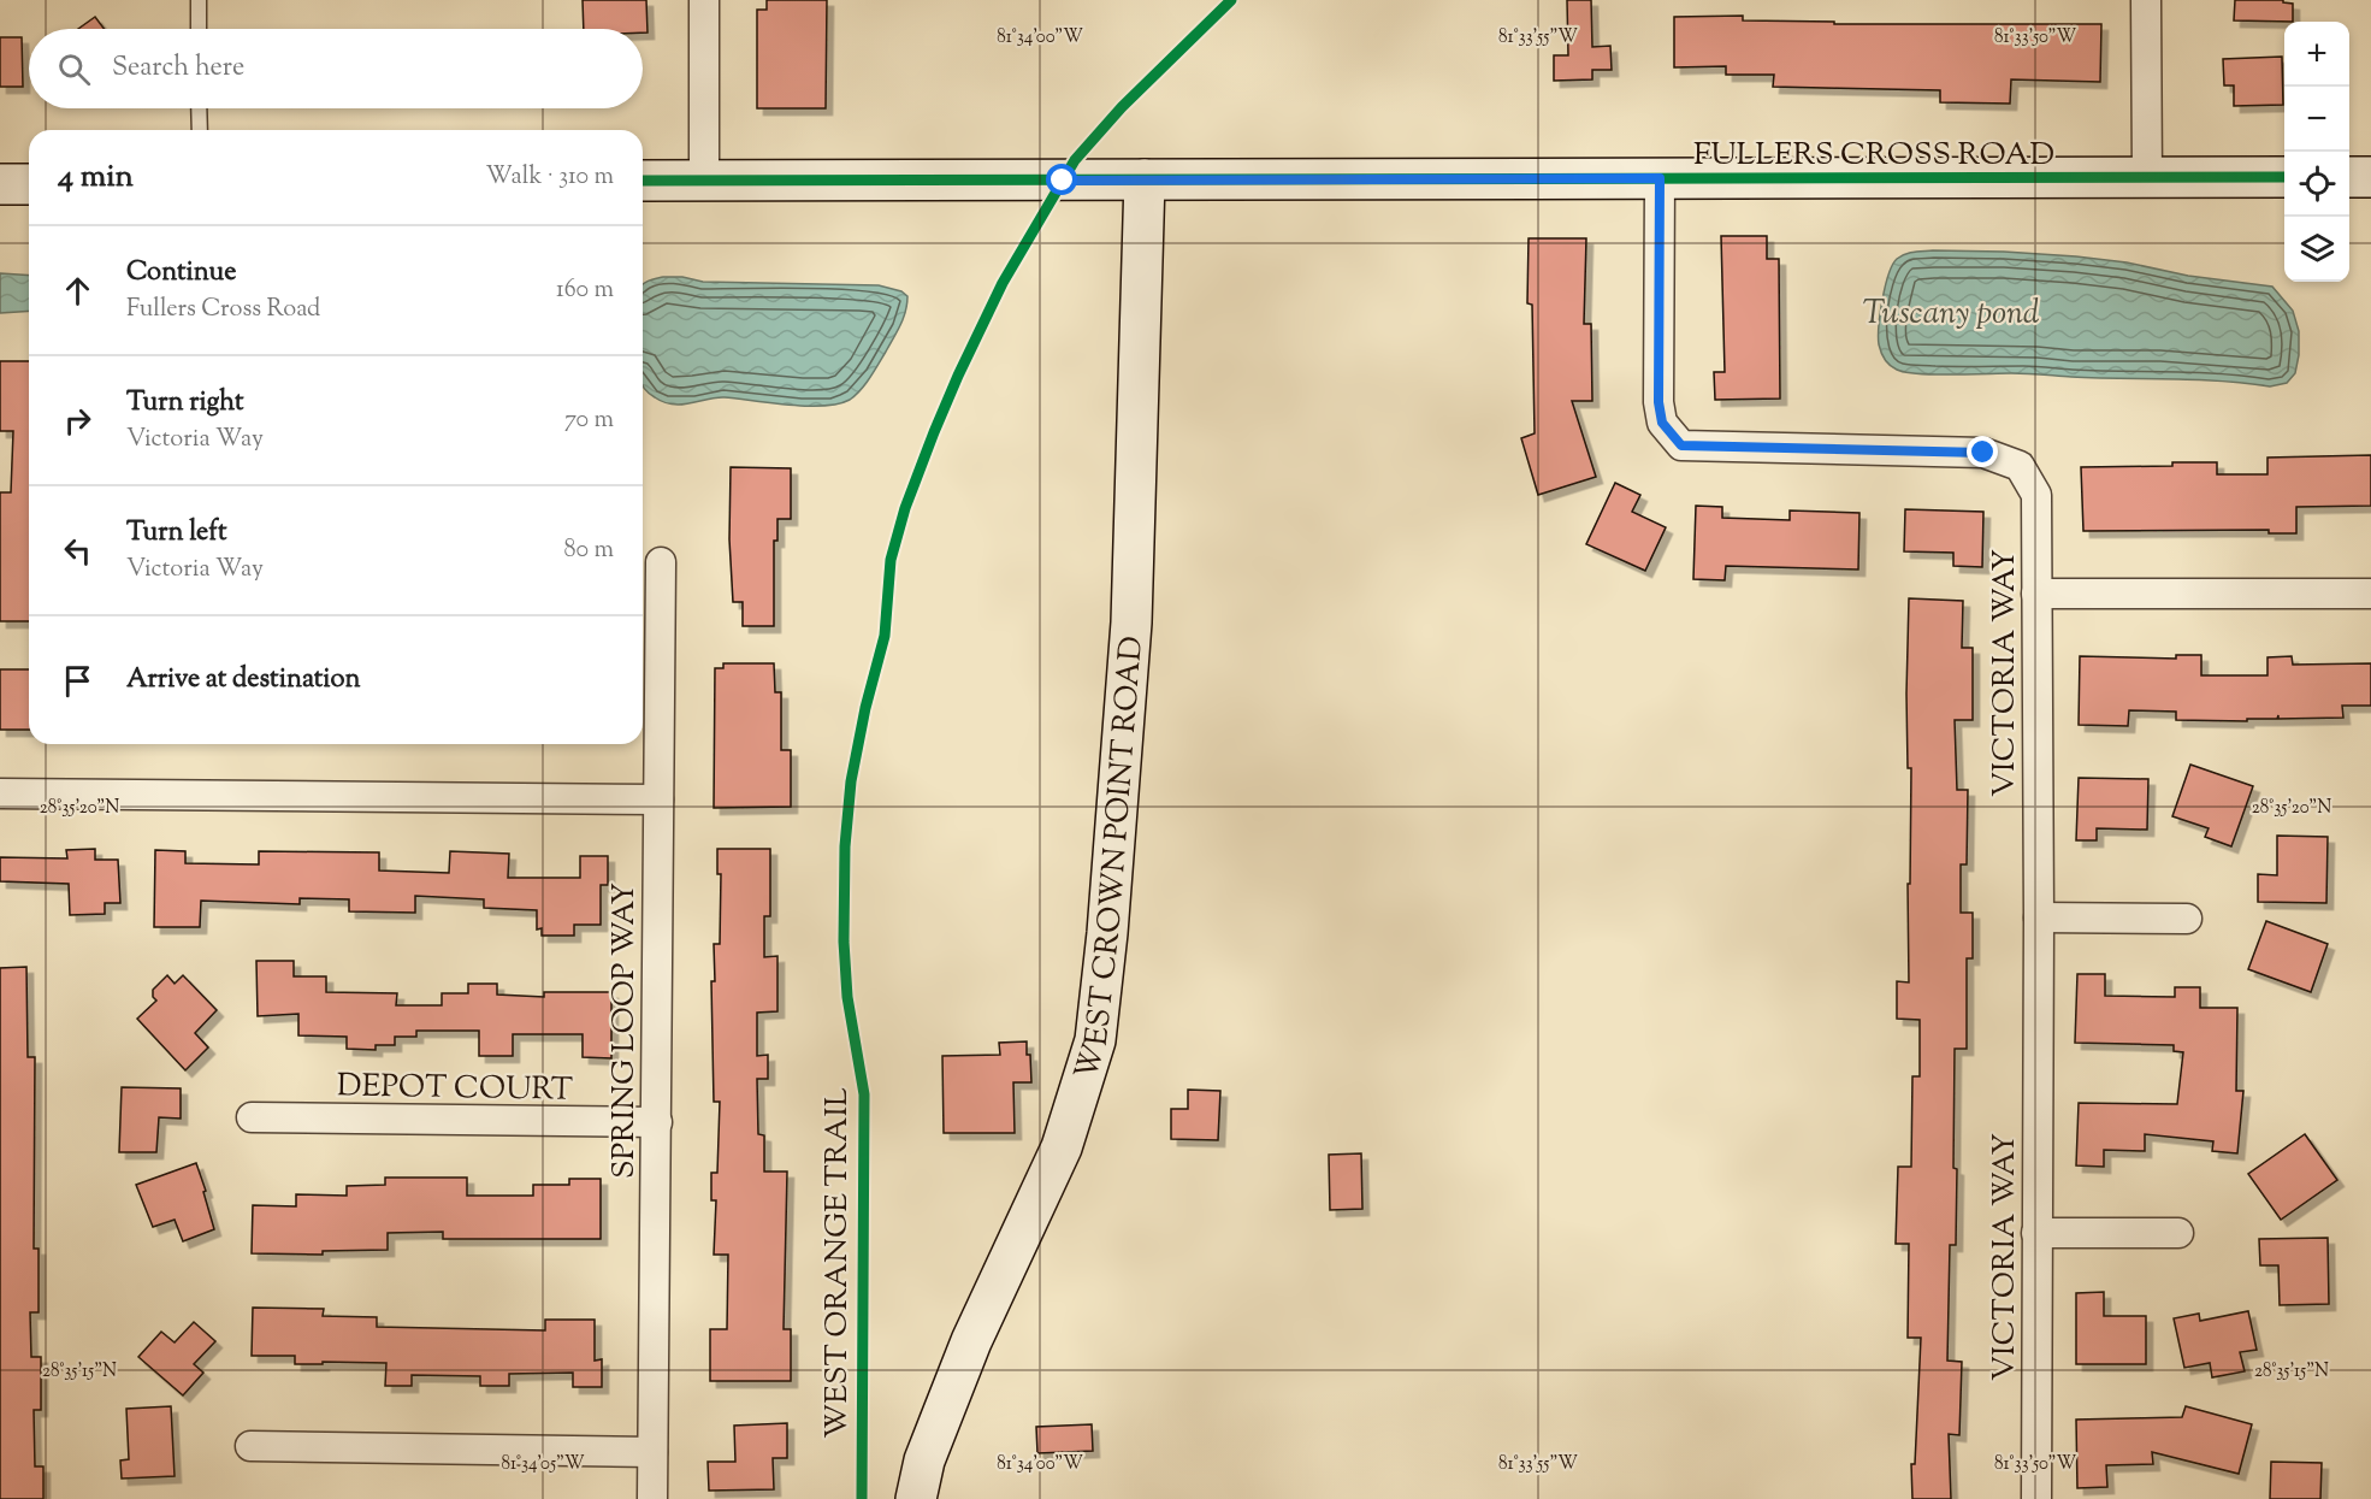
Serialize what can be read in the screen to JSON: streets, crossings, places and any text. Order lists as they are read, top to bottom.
{
  "streets": {
    "street": [
      "FULLERS CROSS ROAD",
      "VICTORIA WAY",
      "WEST CROWN POINT ROAD",
      "SPRING LOOP WAY",
      "DEPOT COURT"
    ],
    "cycle path": ["WEST ORANGE TRAIL"]
  },
  "crossings": [
    ["FULLERS CROSS ROAD", "VICTORIA WAY"],
    ["FULLERS CROSS ROAD", "WEST CROWN POINT ROAD"],
    ["SPRING LOOP WAY", "DEPOT COURT"]
  ],
  "water": ["Tuscany pond"],
  "page": {
    "map_buttons": ["+", "−"],
    "search": "Search here",
    "heading": ["4 min", "Walk · 310 m"],
    "list": [
      ["Continue", "Fullers Cross Road", "160 m"],
      ["Turn right", "Victoria Way", "70 m"],
      ["Turn left", "Victoria Way", "80 m"],
      "Arrive at destination"
    ]
  },
  "coordinates": [
    "81°34'00\"W",
    "81°33'55\"W",
    "81°33'50\"W",
    "28°35'20\"N",
    "28°35'15\"N",
    "81°34'05\"W"
  ]
}
